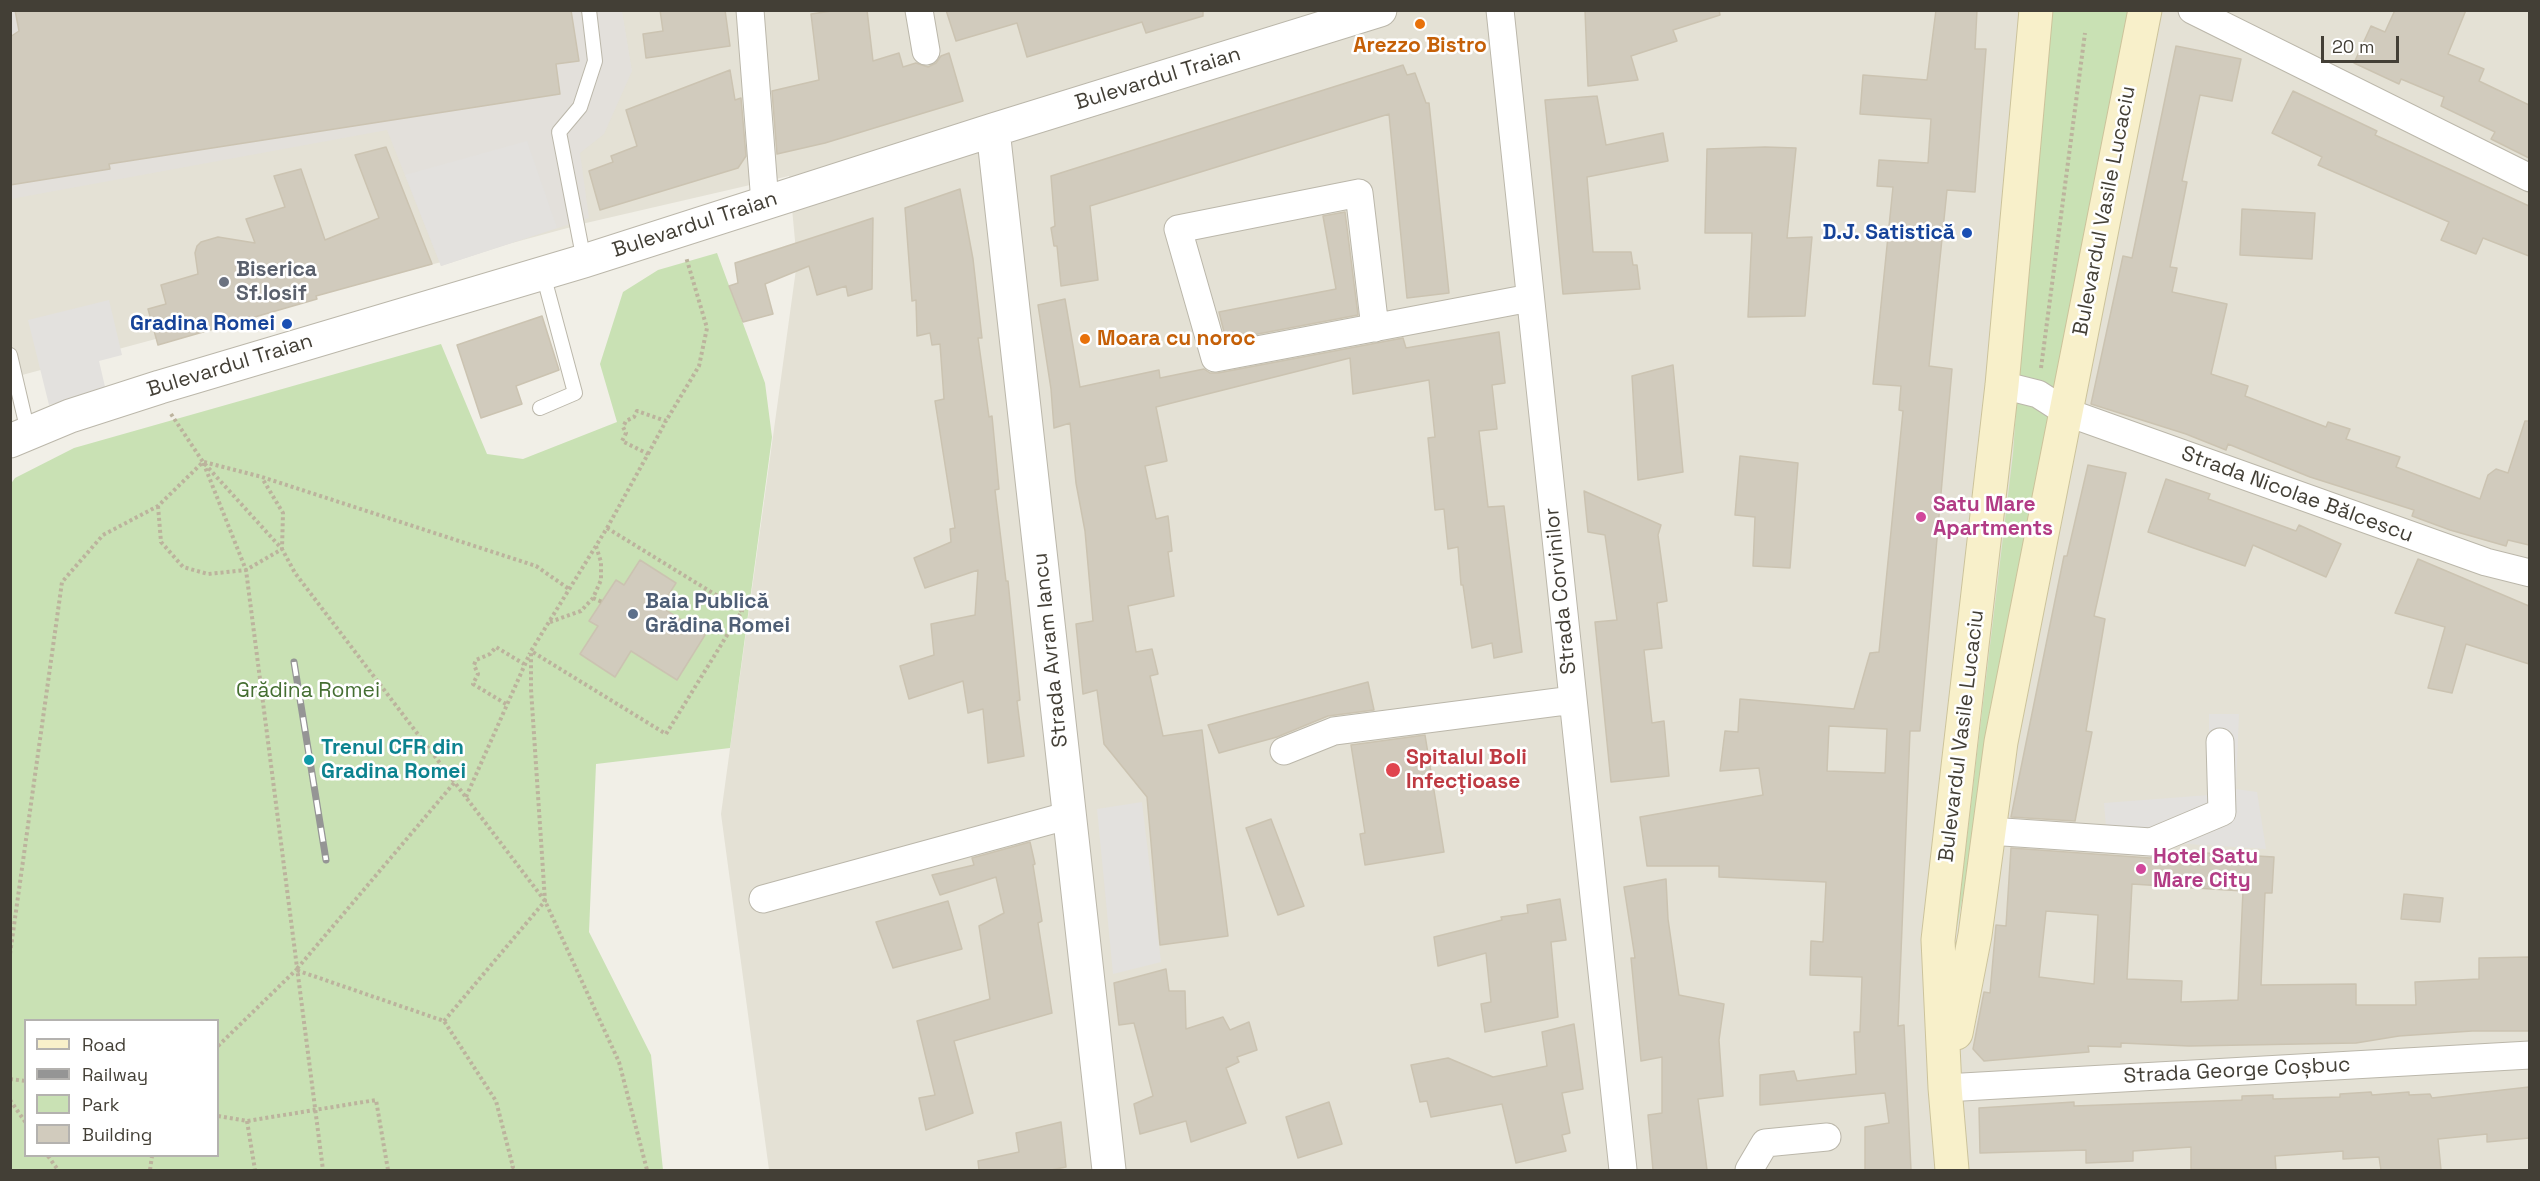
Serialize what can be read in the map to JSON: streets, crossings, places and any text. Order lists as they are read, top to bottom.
{
  "streets": {
    "main road": ["Bulevardul Vasile Lucaciu"],
    "street": [
      "Bulevardul Traian",
      "Strada Nicolae Bălcescu",
      "Strada Corvinilor",
      "Strada Avram Iancu",
      "Strada George Coșbuc"
    ]
  },
  "crossings": [
    ["Bulevardul Traian", "Strada Avram Iancu"],
    ["Bulevardul Vasile Lucaciu", "Strada Nicolae Bălcescu"],
    ["Bulevardul Vasile Lucaciu", "Strada George Coșbuc"]
  ],
  "parks": ["Grădina Romei"],
  "places": [
    "Arezzo Bistro",
    "D.J. Satistică",
    "Biserica Sf.Iosif",
    "Gradina Romei",
    "Moara cu noroc",
    "Satu Mare Apartments",
    "Baia Publică Grădina Romei",
    "Trenul CFR din Gradina Romei",
    "Spitalul Boli Infecțioase",
    "Hotel Satu Mare City"
  ],
  "legend": [
    "Road",
    "Railway",
    "Park",
    "Building"
  ],
  "scale_bar": "20 m"
}
